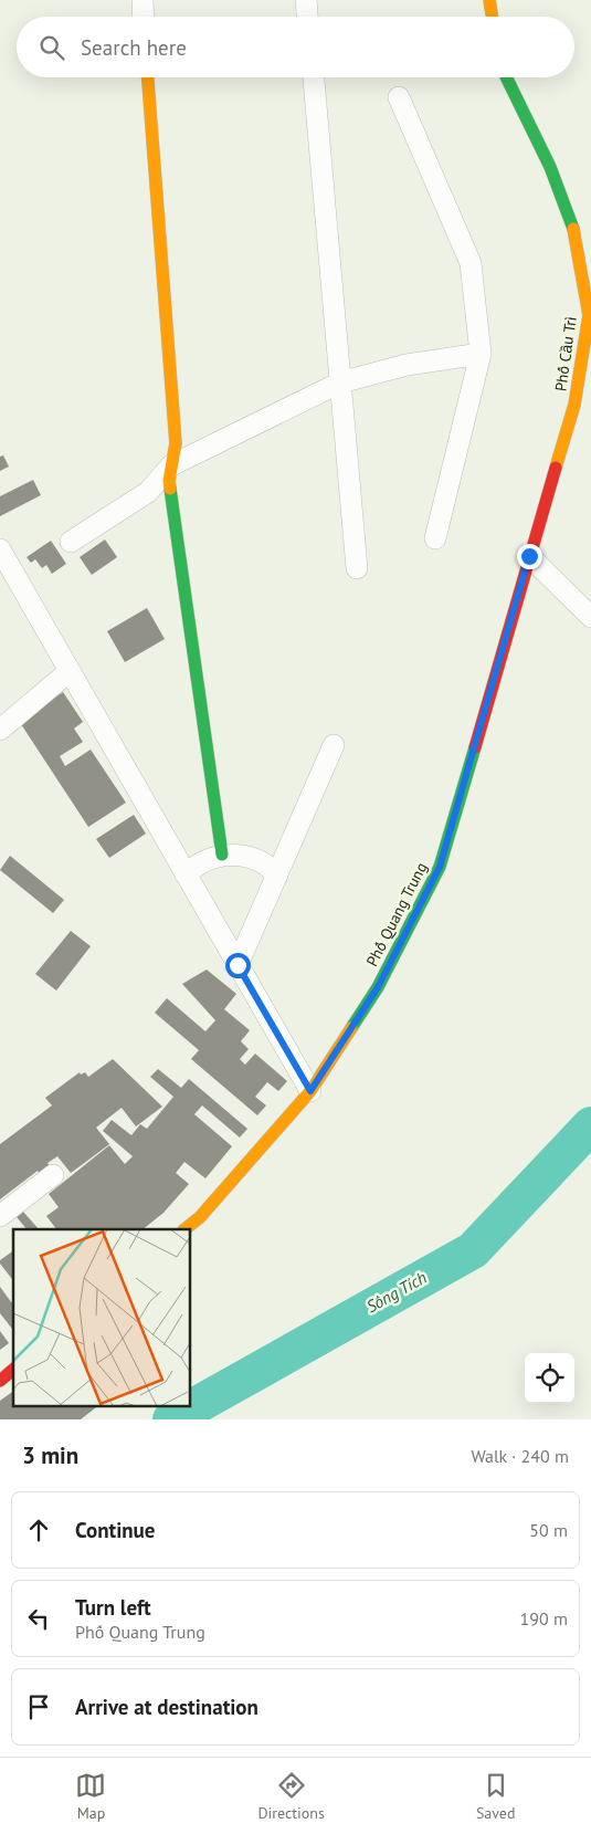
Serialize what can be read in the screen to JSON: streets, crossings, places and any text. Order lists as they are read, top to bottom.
{
  "streets": {
    "street": ["Phố Cầu Trì", "Phố Quang Trung"]
  },
  "crossings": [
    ["Phố Cầu Trì", "Phố Quang Trung"]
  ],
  "water": ["Sông Tích"],
  "page": {
    "search": "Search here",
    "heading": ["3 min", "Walk · 240 m"],
    "list": [
      ["Continue", "50 m"],
      ["Turn left", "Phố Quang Trung", "190 m"],
      "Arrive at destination"
    ],
    "nav": ["Map", "Directions", "Saved"]
  }
}
